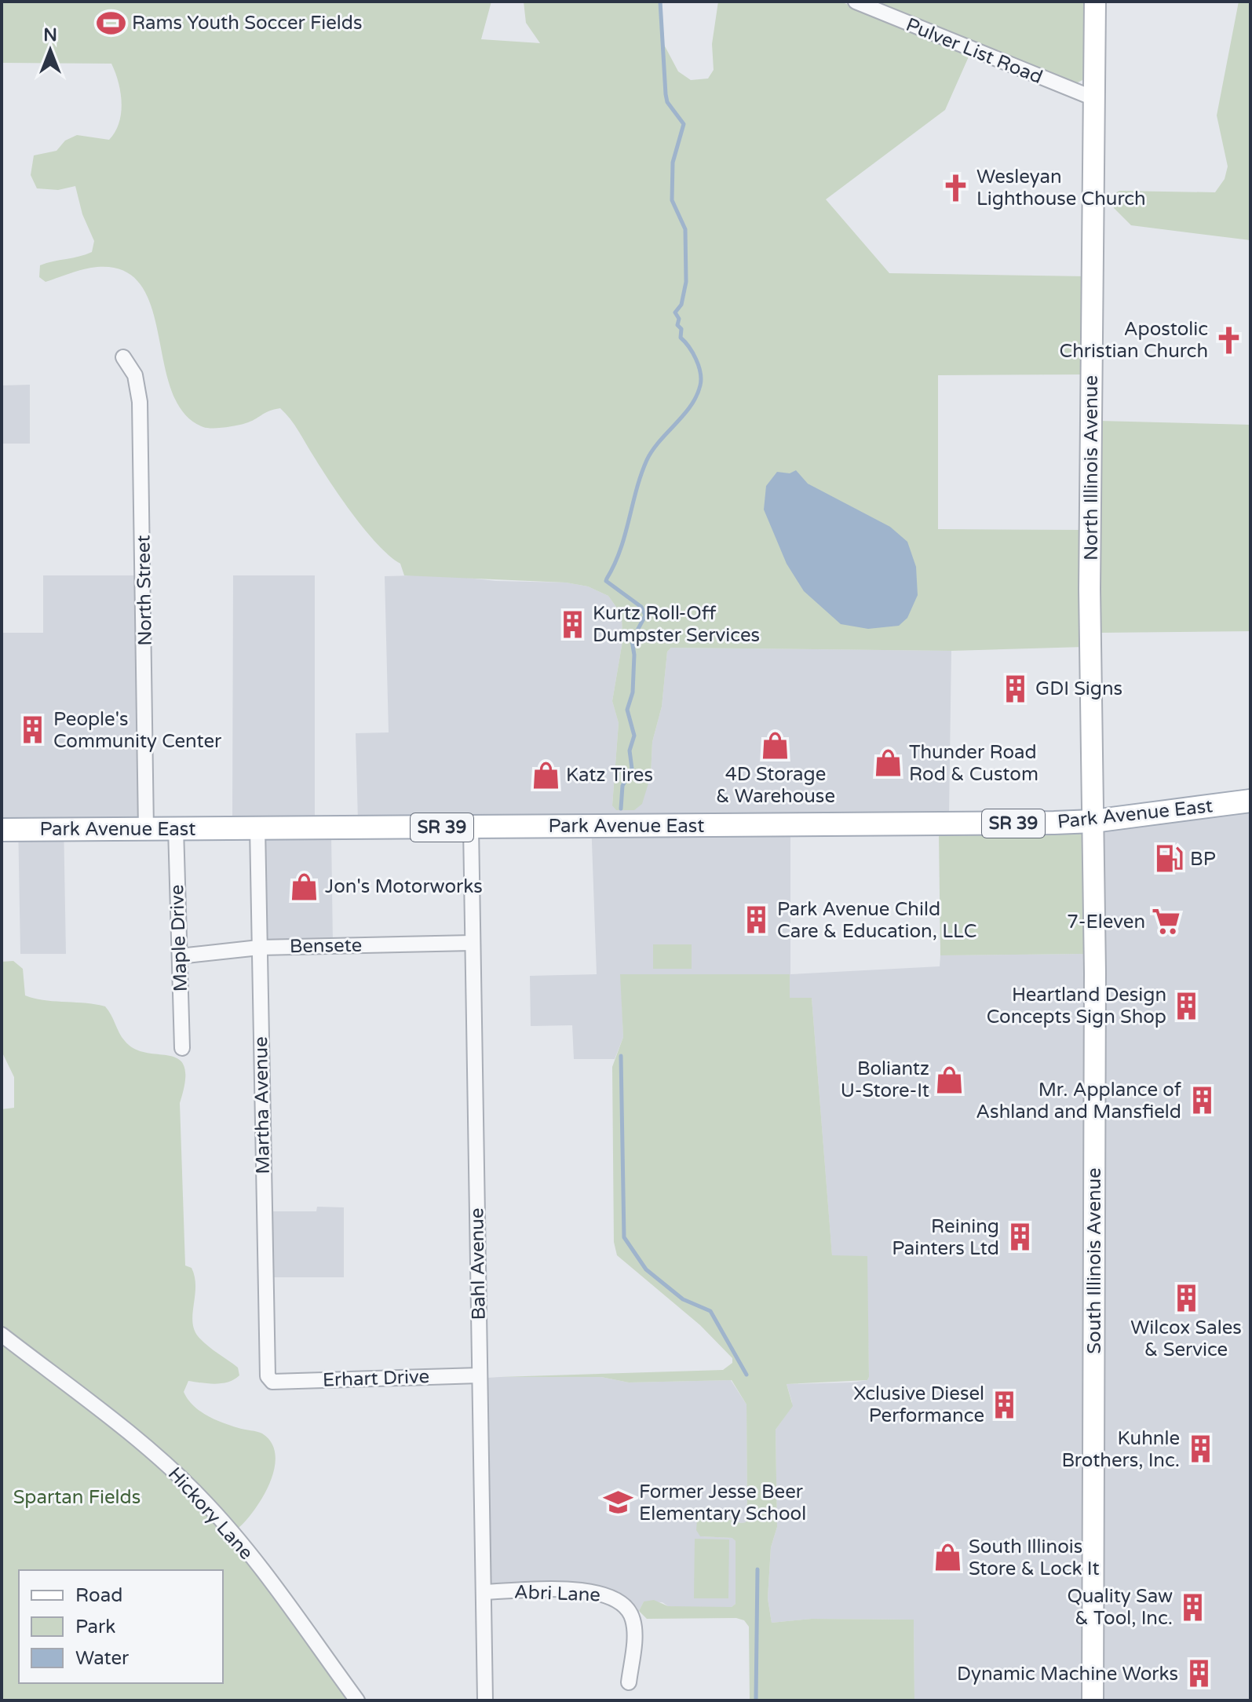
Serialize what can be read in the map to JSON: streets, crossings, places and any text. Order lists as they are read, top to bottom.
{
  "streets": {
    "main road": [
      "North Illinois Avenue",
      "Park Avenue East",
      "SR 39",
      "South Illinois Avenue"
    ],
    "street": [
      "Pulver List Road",
      "North Street",
      "Maple Drive",
      "Bensete",
      "Martha Avenue",
      "Bahl Avenue",
      "Erhart Drive",
      "Hickory Lane",
      "Abri Lane"
    ]
  },
  "crossings": [
    ["Pulver List Road", "North Illinois Avenue"],
    ["North Illinois Avenue", "Park Avenue East"],
    ["North Illinois Avenue", "South Illinois Avenue"],
    ["North Street", "Park Avenue East"],
    ["Park Avenue East", "Maple Drive"],
    ["Park Avenue East", "Martha Avenue"],
    ["Park Avenue East", "South Illinois Avenue"],
    ["Park Avenue East", "Bahl Avenue"],
    ["Maple Drive", "Bensete"],
    ["Bensete", "Martha Avenue"],
    ["Bensete", "Bahl Avenue"],
    ["Martha Avenue", "Erhart Drive"],
    ["Bahl Avenue", "Erhart Drive"],
    ["Bahl Avenue", "Abri Lane"]
  ],
  "parks": ["Spartan Fields"],
  "places": {
    "sports": ["Rams Youth Soccer Fields"],
    "church": ["Wesleyan Lighthouse Church", "Apostolic Christian Church"],
    "building": [
      "Kurtz Roll-Off Dumpster Services",
      "GDI Signs",
      "People's Community Center",
      "Park Avenue Child Care & Education, LLC",
      "Heartland Design Concepts Sign Shop",
      "Mr. Applance of Ashland and Mansfield",
      "Reining Painters Ltd",
      "Wilcox Sales & Service",
      "Xclusive Diesel Performance",
      "Kuhnle Brothers, Inc.",
      "Quality Saw & Tool, Inc.",
      "Dynamic Machine Works"
    ],
    "shop": [
      "4D Storage & Warehouse",
      "Thunder Road Rod & Custom",
      "Katz Tires",
      "Jon's Motorworks",
      "Boliantz U-Store-It",
      "South Illinois Store & Lock It"
    ],
    "fuel station": ["BP"],
    "supermarket": ["7-Eleven"],
    "school or university": ["Former Jesse Beer Elementary School"]
  },
  "legend": ["Road", "Park", "Water"],
  "north": "top"
}
